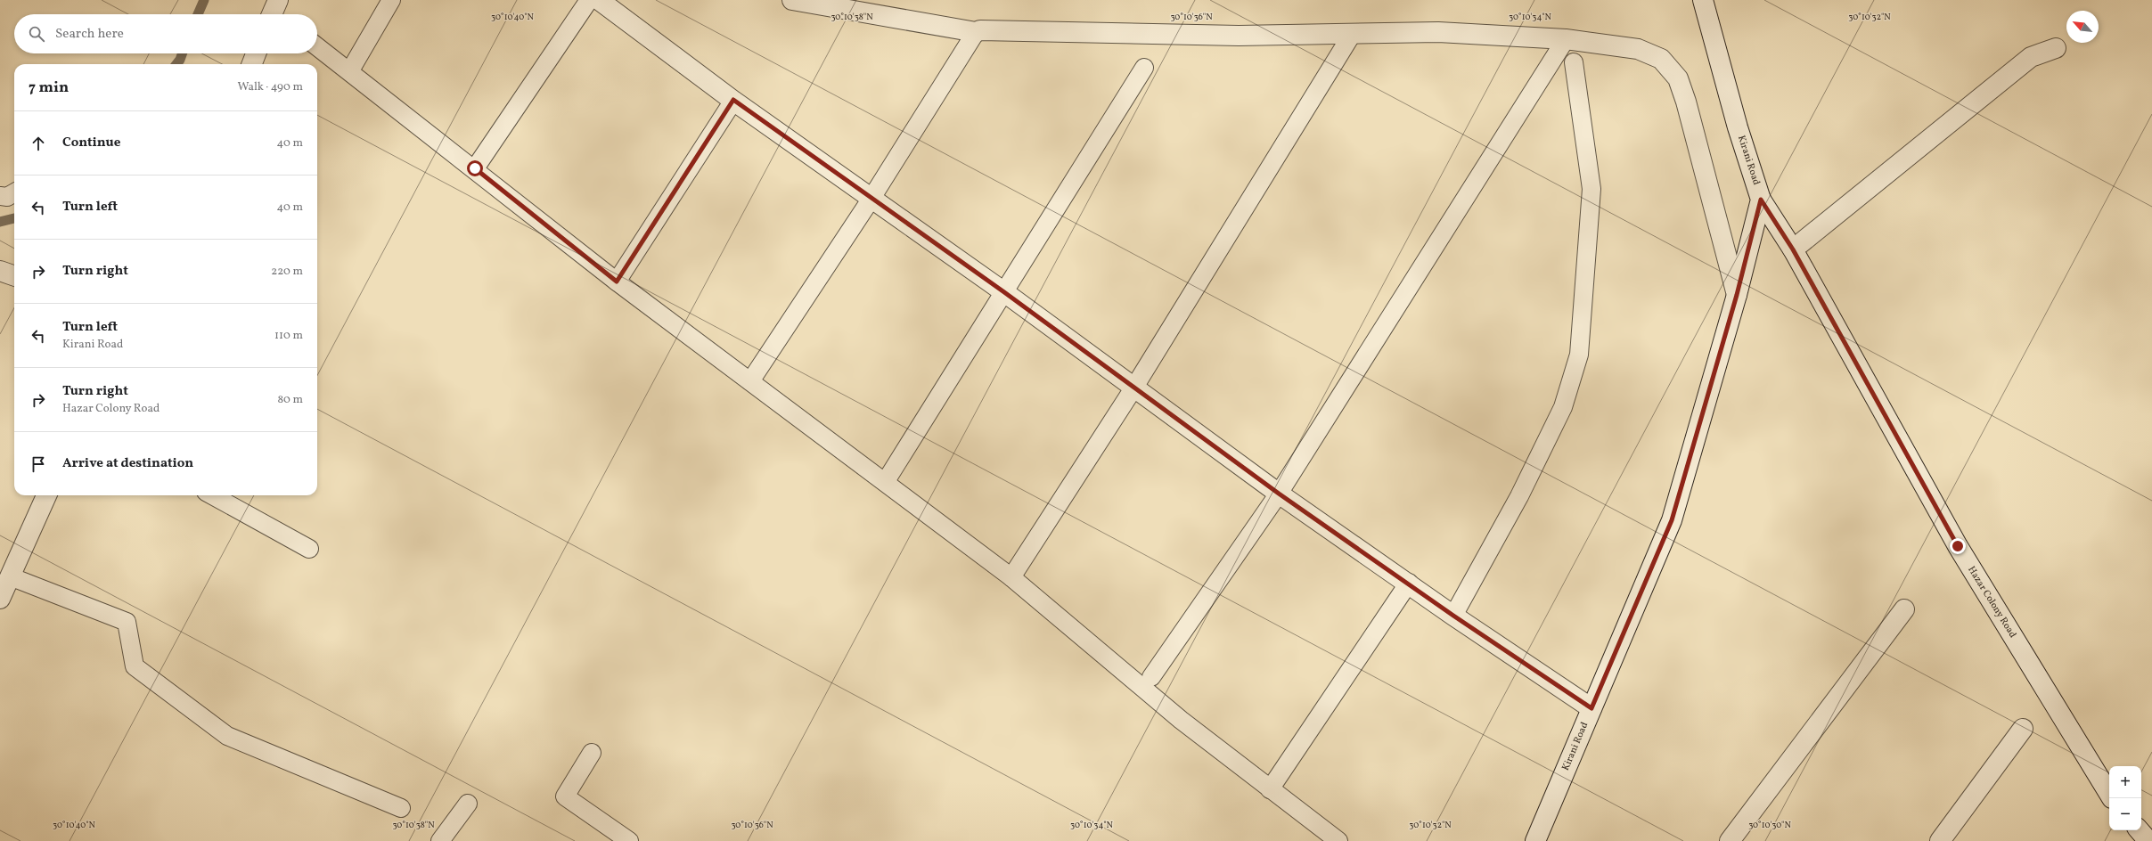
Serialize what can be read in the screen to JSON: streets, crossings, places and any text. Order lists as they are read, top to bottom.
{
  "streets": {
    "street": ["Kirani Road", "Hazar Colony Road"]
  },
  "crossings": [
    ["Kirani Road", "Hazar Colony Road"]
  ],
  "north": "top left",
  "page": {
    "search": "Search here",
    "heading": ["7 min", "Walk · 490 m"],
    "list": [
      ["Continue", "40 m"],
      ["Turn left", "40 m"],
      ["Turn right", "220 m"],
      ["Turn left", "Kirani Road", "110 m"],
      ["Turn right", "Hazar Colony Road", "80 m"],
      "Arrive at destination"
    ],
    "map_buttons": ["+", "−"]
  },
  "coordinates": [
    "30°10'40\"N",
    "30°10'38\"N",
    "30°10'36\"N",
    "30°10'34\"N",
    "30°10'32\"N",
    "30°10'30\"N"
  ]
}
